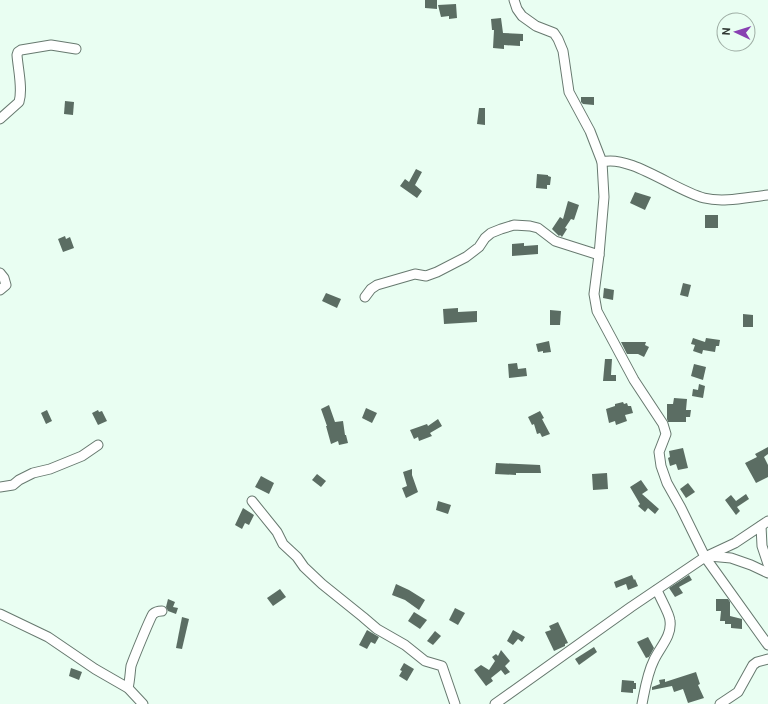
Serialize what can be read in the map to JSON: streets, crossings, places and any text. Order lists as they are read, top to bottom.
{
  "north": "left"
}
